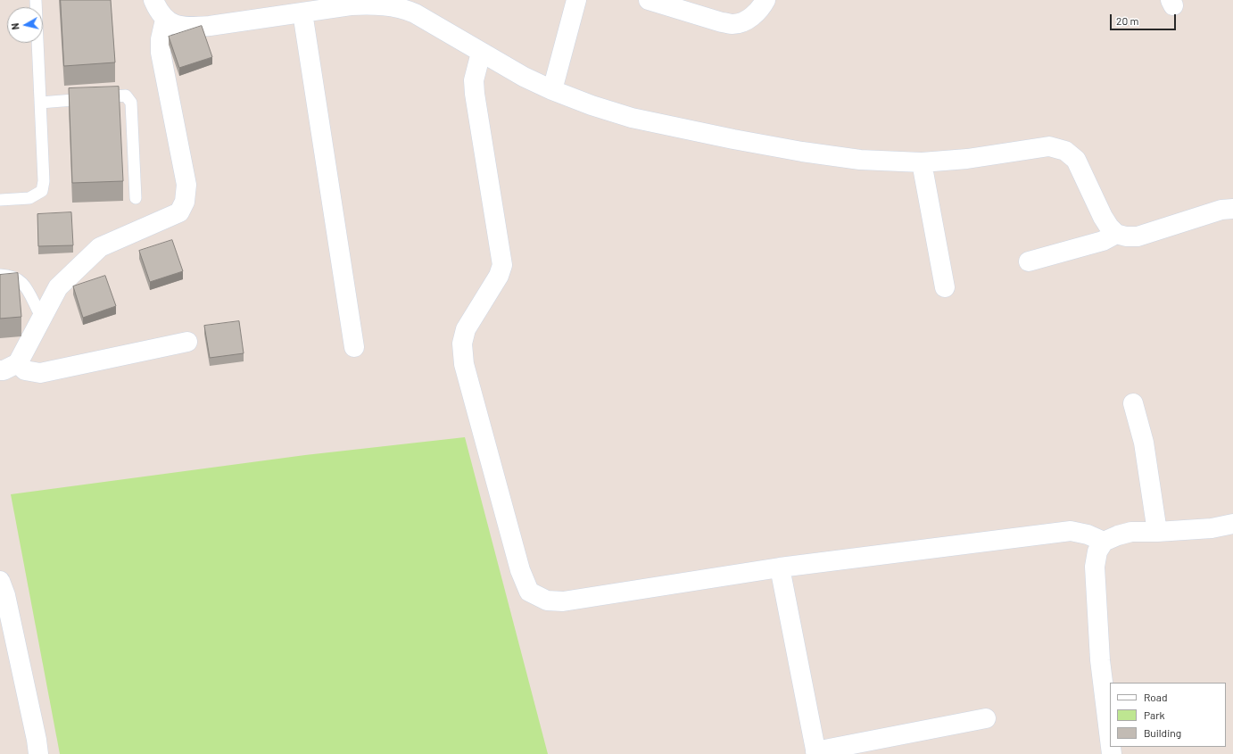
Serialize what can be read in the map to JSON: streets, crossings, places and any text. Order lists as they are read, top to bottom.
{
  "legend": ["Road", "Park", "Building"],
  "scale_bar": "20 m",
  "north": "left"
}
